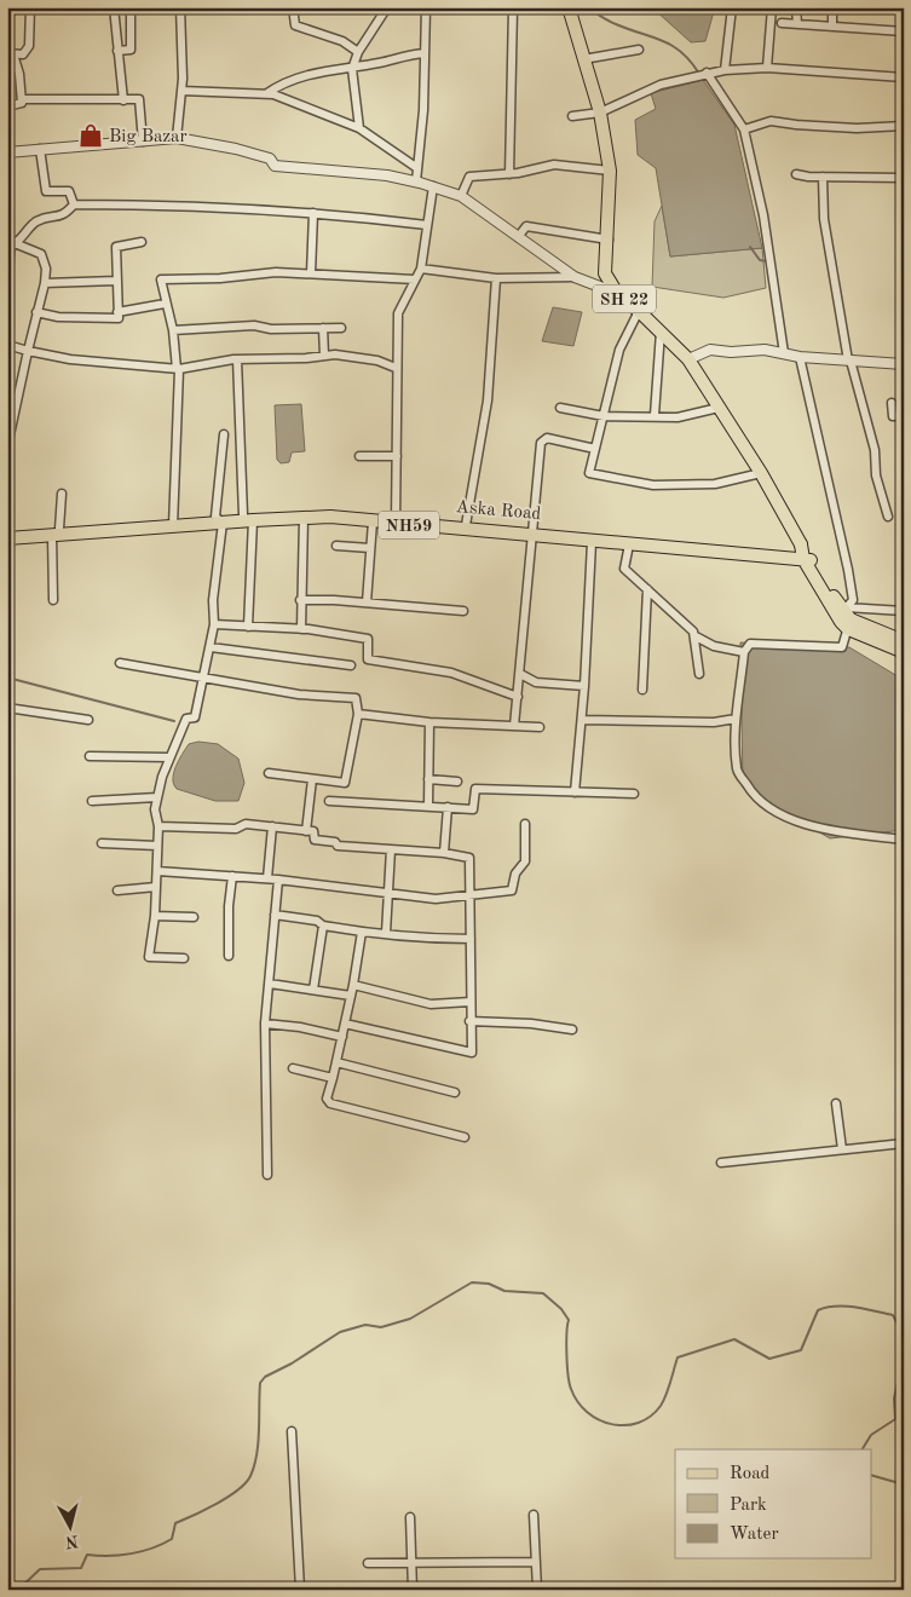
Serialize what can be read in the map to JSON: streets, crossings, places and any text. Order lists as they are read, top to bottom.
{
  "streets": {
    "main road": ["SH 22", "Aska Road", "NH59"]
  },
  "crossings": [
    ["SH 22", "Aska Road"],
    ["SH 22", "NH59"],
    ["Aska Road", "NH59"]
  ],
  "places": {
    "shop": ["Big Bazar"]
  },
  "legend": ["Road", "Park", "Water"],
  "north": "bottom"
}
